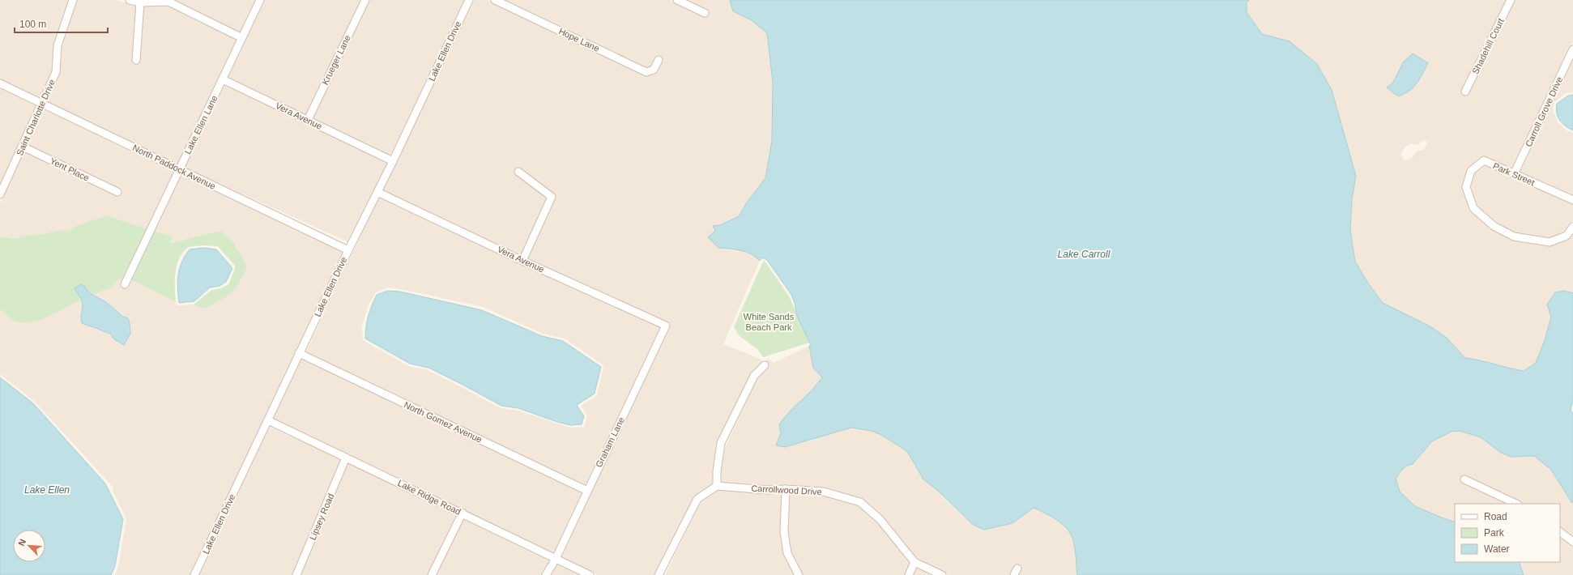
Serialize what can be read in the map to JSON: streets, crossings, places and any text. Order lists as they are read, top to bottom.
{
  "streets": {
    "street": [
      "Hope Lane",
      "Shadehill Court",
      "Lake Ellen Drive",
      "Krueger Lane",
      "Carroll Grove Drive",
      "Vera Avenue",
      "Saint Charlotte Drive",
      "Lake Ellen Lane",
      "North Paddock Avenue",
      "Yent Place",
      "Park Street",
      "North Gomez Avenue",
      "Graham Lane",
      "Carrollwood Drive",
      "Lake Ridge Road",
      "Lipsey Road"
    ]
  },
  "crossings": [
    ["Lake Ellen Drive", "Vera Avenue"],
    ["Lake Ellen Drive", "North Paddock Avenue"],
    ["Lake Ellen Drive", "North Gomez Avenue"],
    ["Lake Ellen Drive", "Lake Ridge Road"],
    ["Krueger Lane", "Vera Avenue"],
    ["Carroll Grove Drive", "Park Street"],
    ["Vera Avenue", "Lake Ellen Lane"],
    ["Vera Avenue", "Graham Lane"],
    ["Saint Charlotte Drive", "North Paddock Avenue"],
    ["Saint Charlotte Drive", "Yent Place"],
    ["Lake Ellen Lane", "North Paddock Avenue"],
    ["North Gomez Avenue", "Graham Lane"],
    ["Graham Lane", "Lake Ridge Road"],
    ["Lake Ridge Road", "Lipsey Road"]
  ],
  "water": ["Lake Carroll", "Lake Ellen"],
  "parks": ["White Sands Beach Park"],
  "legend": ["Road", "Park", "Water"],
  "scale_bar": "100 m",
  "north": "top left"
}
